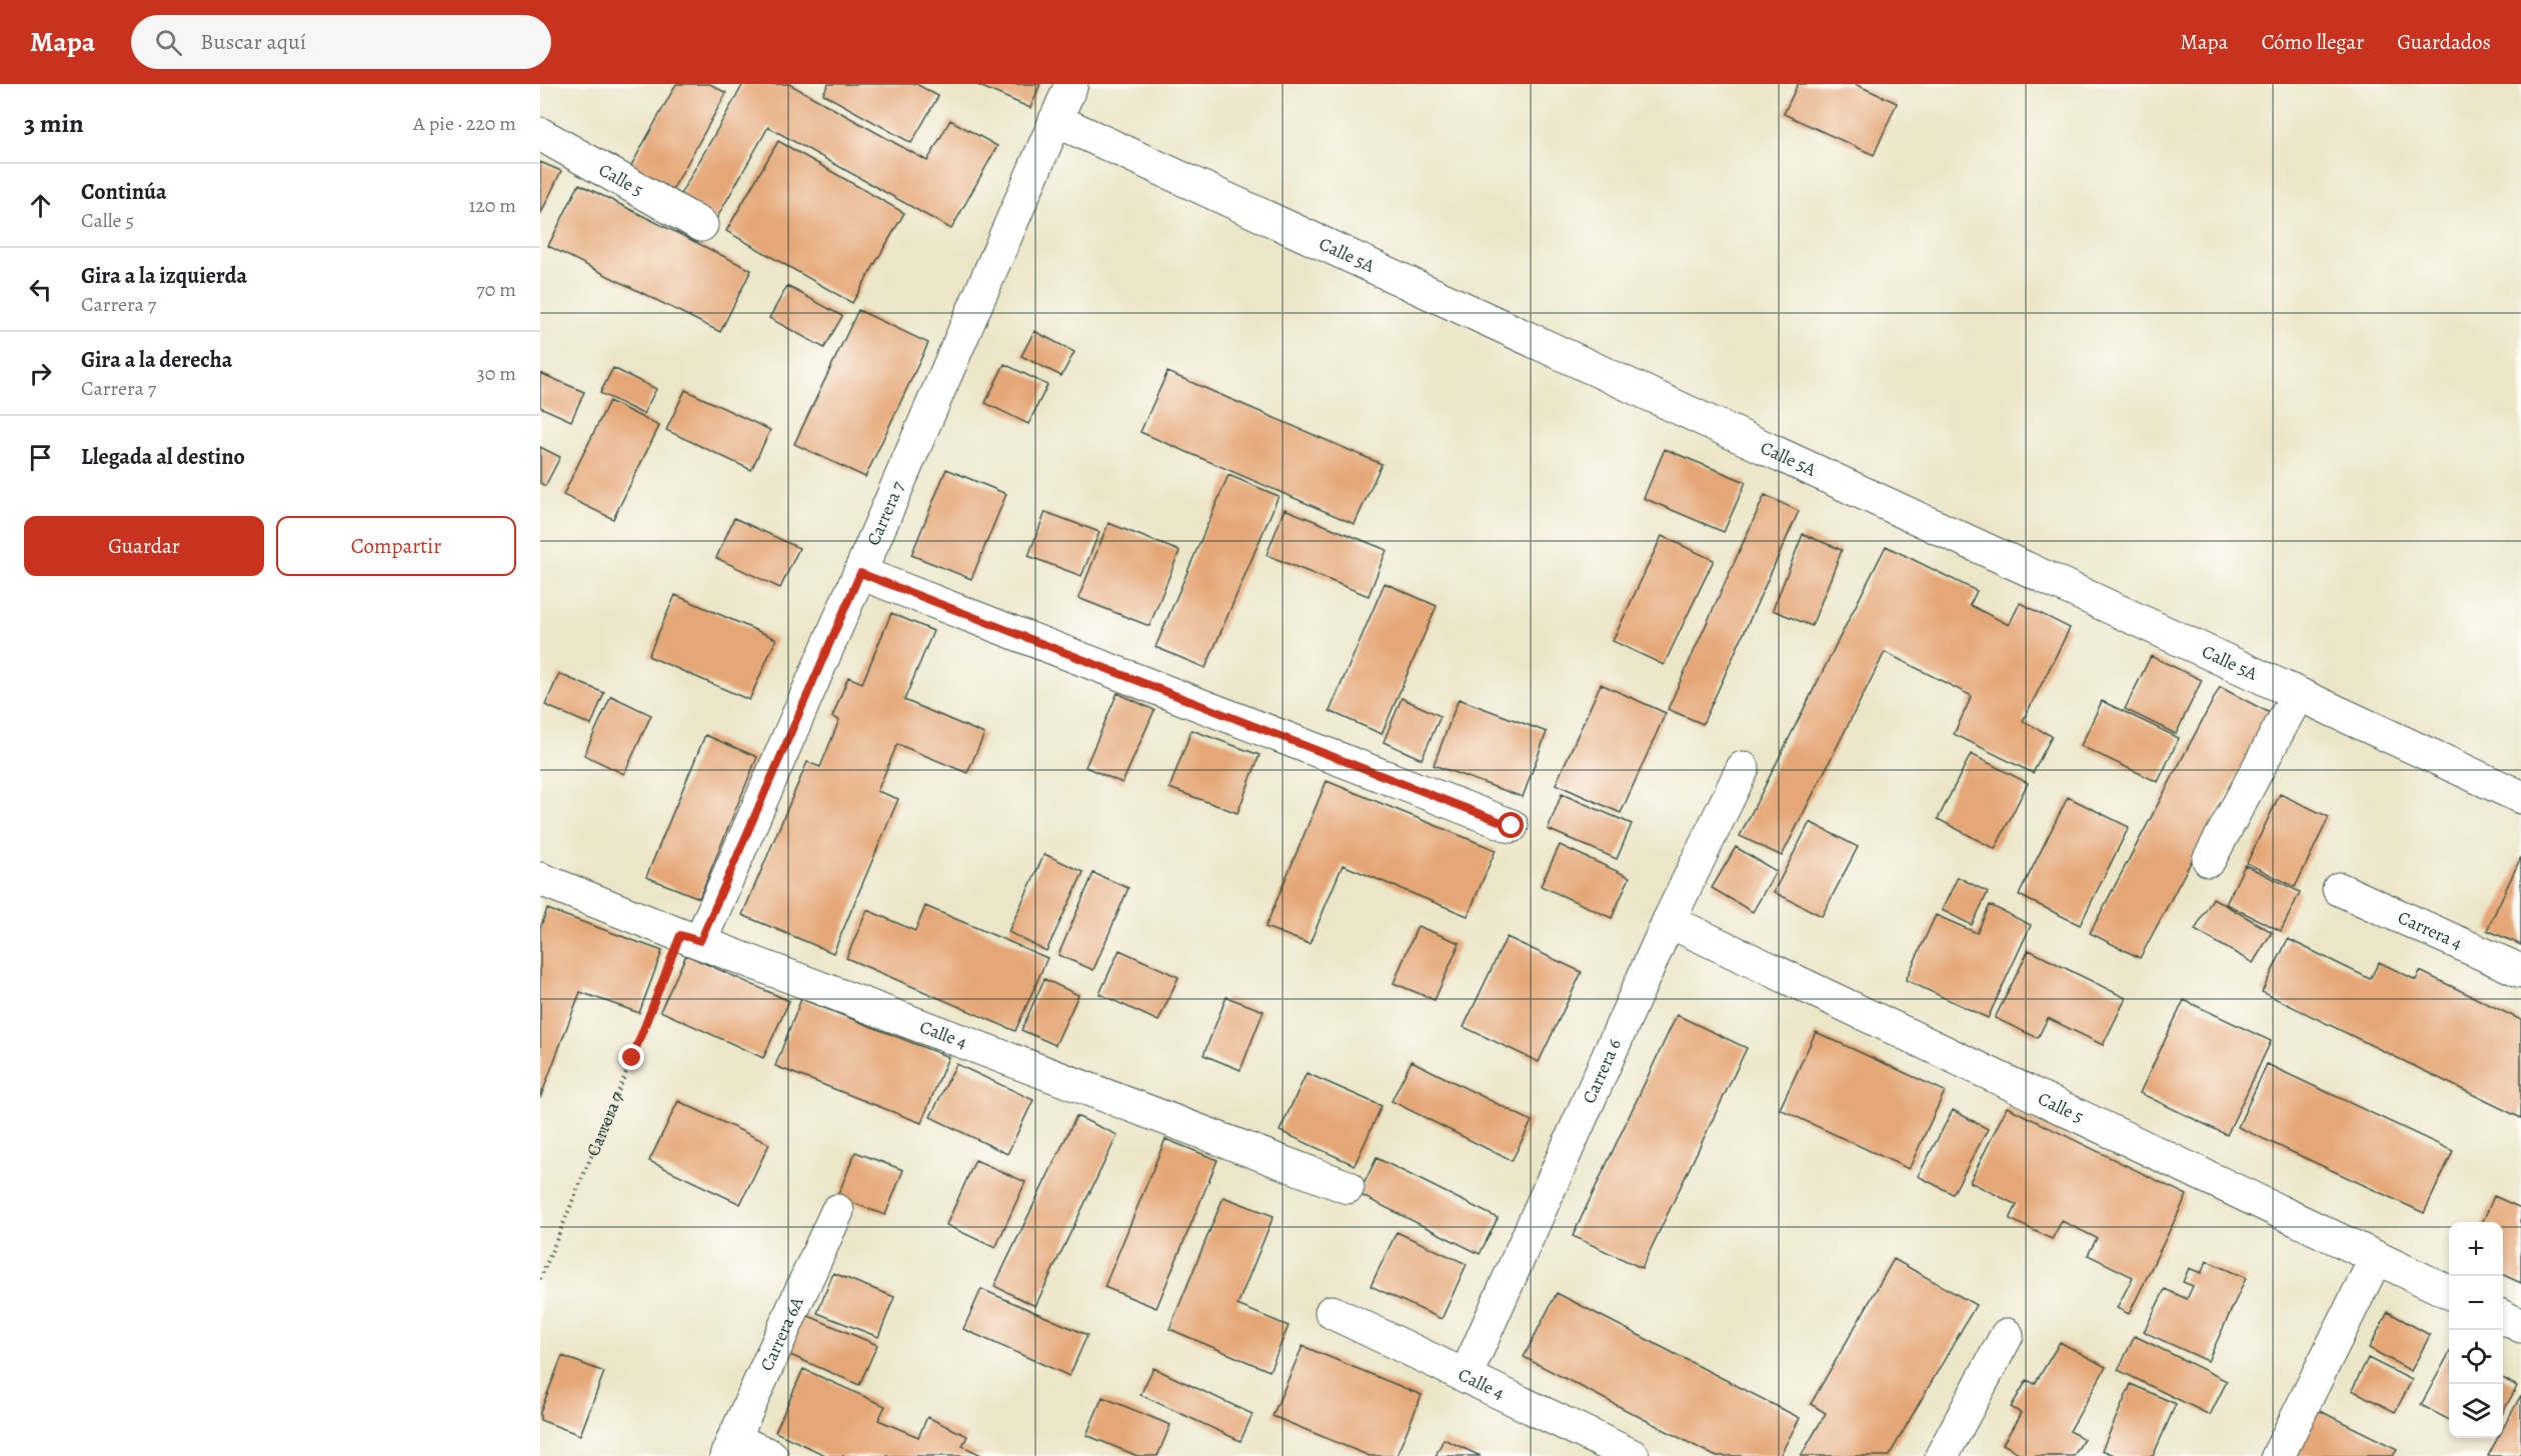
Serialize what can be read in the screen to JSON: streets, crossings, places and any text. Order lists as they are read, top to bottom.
{
  "streets": {
    "street": [
      "Calle 5",
      "Calle 5A",
      "Carrera 7",
      "Carrera 4",
      "Calle 4",
      "Carrera 6",
      "Carrera 6A"
    ]
  },
  "crossings": [
    ["Calle 5", "Carrera 6"],
    ["Calle 5A", "Carrera 7"],
    ["Carrera 7", "Calle 4"],
    ["Calle 4", "Carrera 6"]
  ],
  "page": {
    "header": "Mapa",
    "search": "Buscar aquí",
    "nav": ["Mapa", "Cómo llegar", "Guardados"],
    "heading": ["3 min", "A pie · 220 m"],
    "list": [
      ["Continúa", "Calle 5", "120 m"],
      ["Gira a la izquierda", "Carrera 7", "70 m"],
      ["Gira a la derecha", "Carrera 7", "30 m"],
      "Llegada al destino"
    ],
    "buttons": ["Guardar", "Compartir"],
    "map_buttons": ["+", "−"]
  }
}
